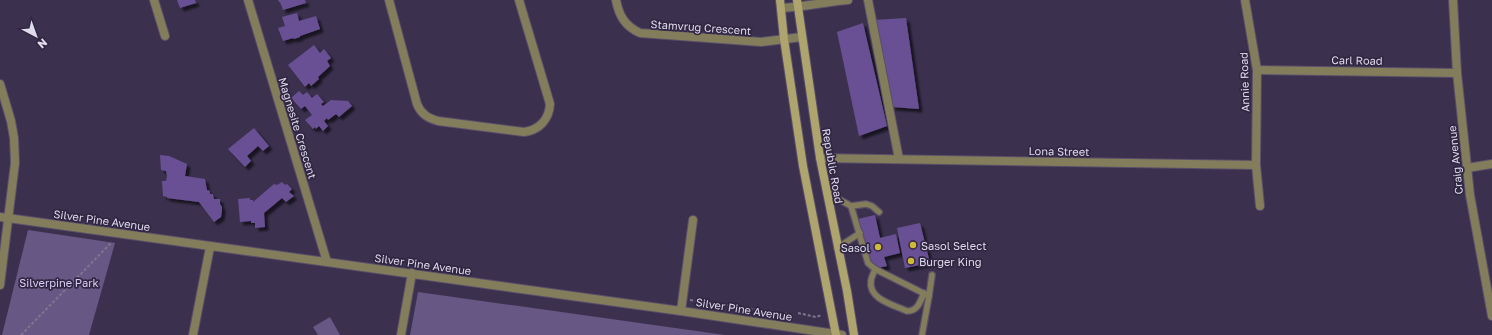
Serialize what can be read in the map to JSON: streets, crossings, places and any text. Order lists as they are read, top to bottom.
{
  "streets": {
    "main road": ["Republic Road"],
    "street": [
      "Stamvrug Crescent",
      "Carl Road",
      "Annie Road",
      "Magnesite Crescent",
      "Lona Street",
      "Craig Avenue",
      "Silver Pine Avenue"
    ]
  },
  "crossings": [
    ["Stamvrug Crescent", "Republic Road"],
    ["Carl Road", "Annie Road"],
    ["Carl Road", "Craig Avenue"],
    ["Annie Road", "Lona Street"],
    ["Magnesite Crescent", "Silver Pine Avenue"],
    ["Lona Street", "Republic Road"]
  ],
  "parks": ["Silverpine Park"],
  "places": ["Sasol Select", "Sasol", "Burger King"],
  "north": "bottom right"
}
